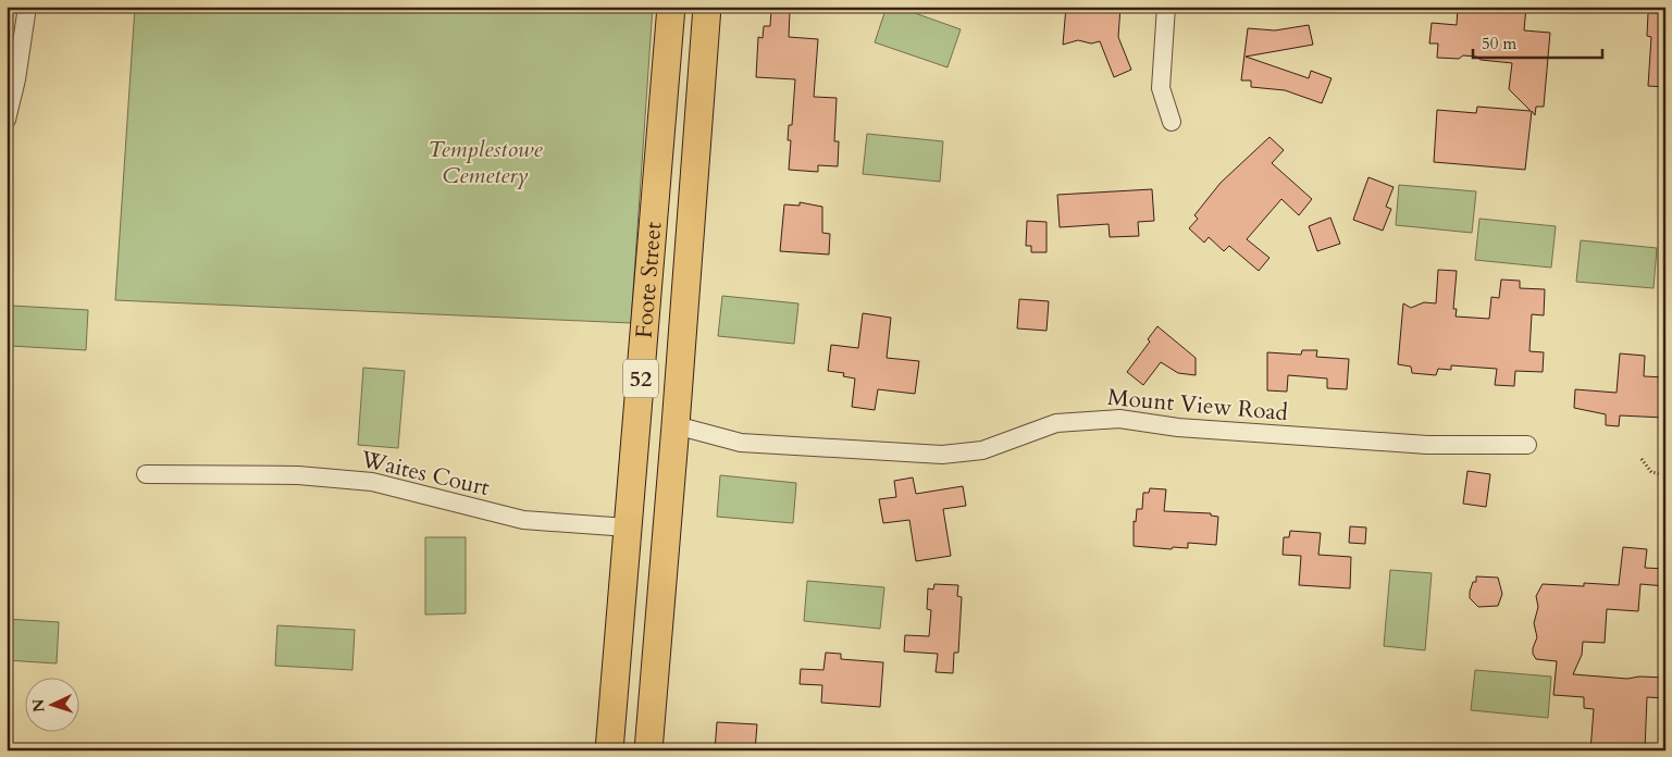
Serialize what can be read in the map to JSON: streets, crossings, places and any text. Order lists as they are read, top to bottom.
{
  "streets": {
    "main road": ["Foote Street", "52"],
    "street": ["Mount View Road", "Waites Court"]
  },
  "crossings": [
    ["Foote Street", "Mount View Road"],
    ["Foote Street", "Waites Court"]
  ],
  "parks": ["Templestowe Cemetery"],
  "scale_bar": "50 m",
  "north": "left"
}
